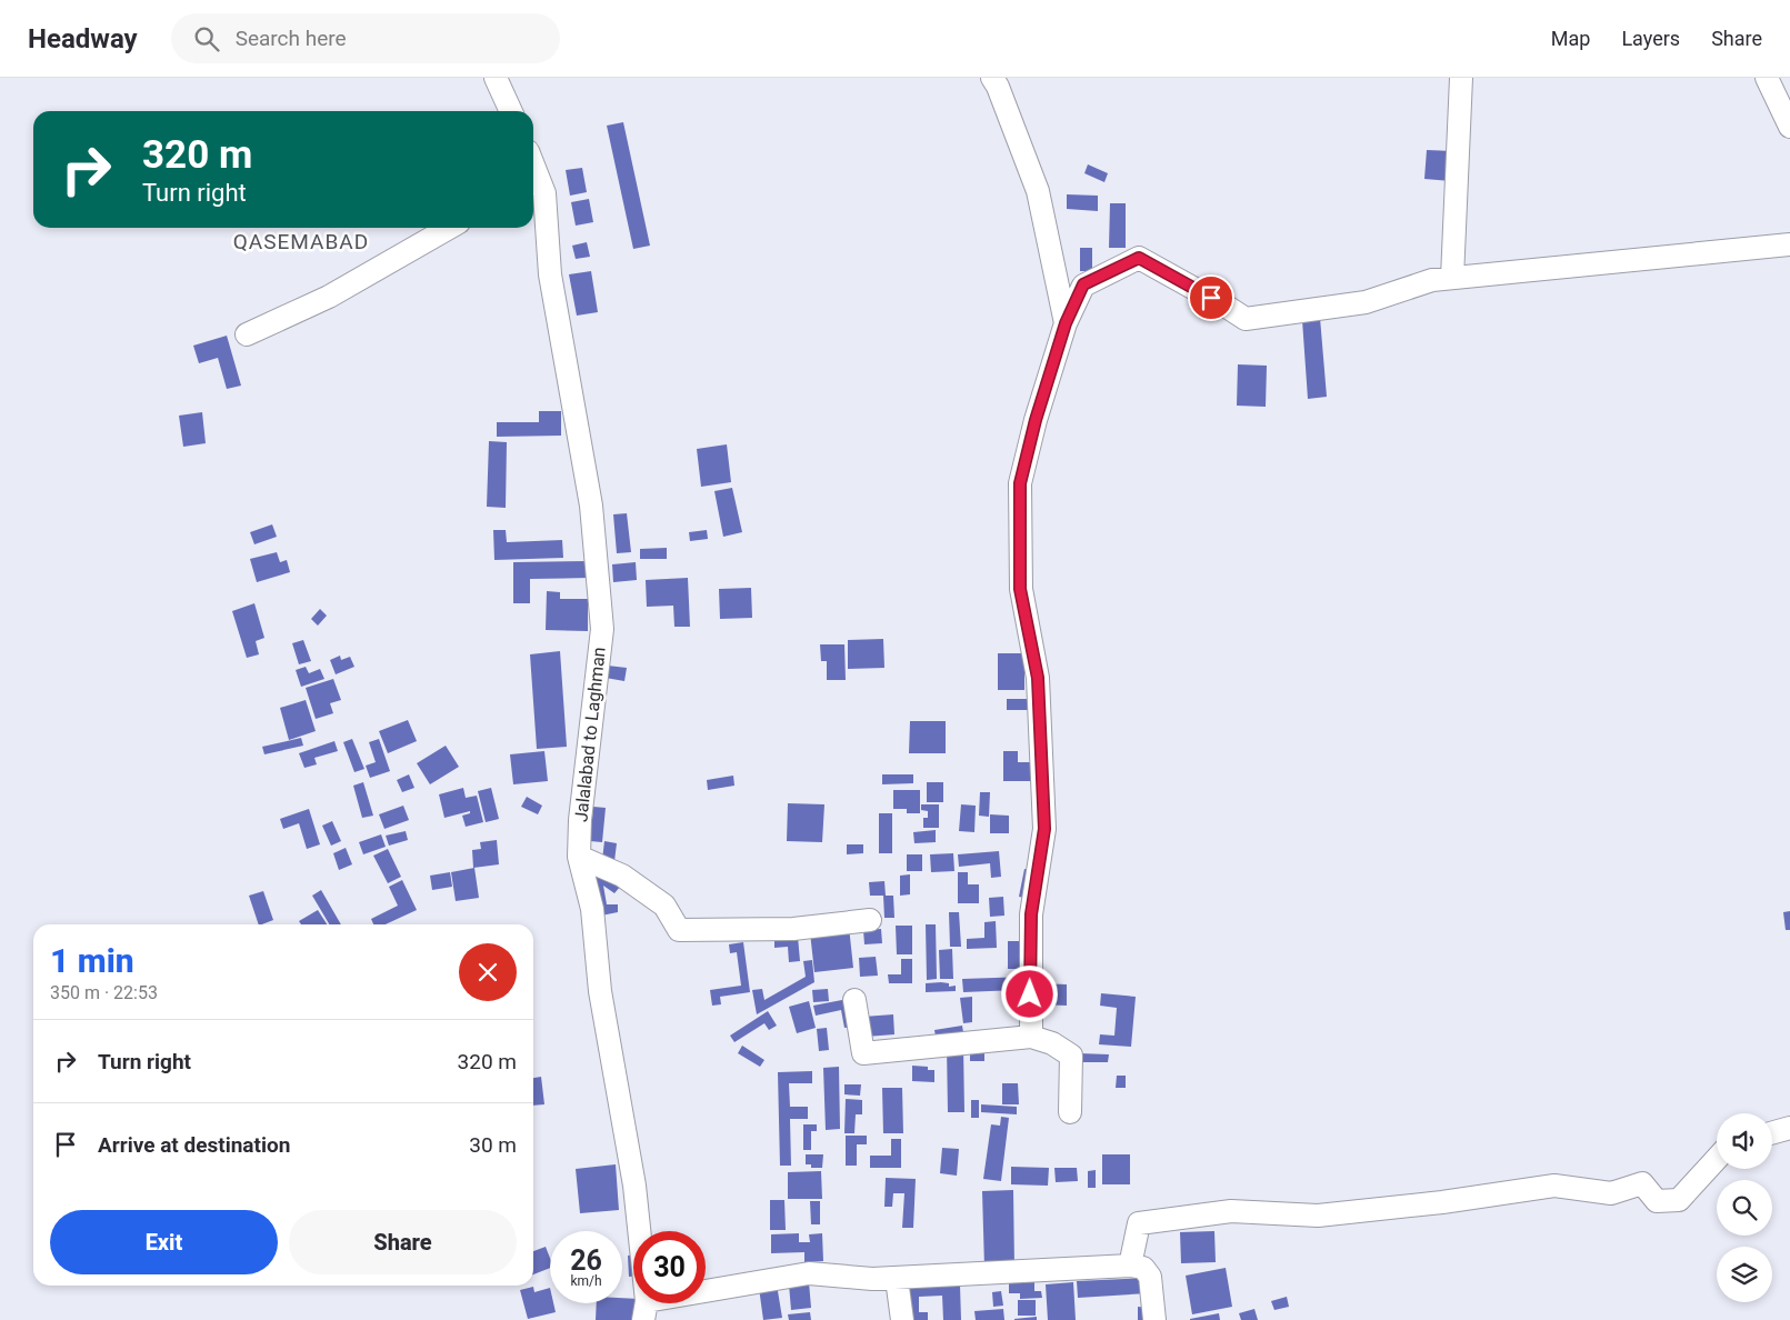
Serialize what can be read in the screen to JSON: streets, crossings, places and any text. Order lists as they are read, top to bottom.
{
  "streets": {
    "street": ["Jalalabad to Laghman"]
  },
  "districts": ["QASEMABAD"],
  "page": {
    "header": "Headway",
    "search": "Search here",
    "nav": ["Map", "Layers", "Share"],
    "turn": ["320 m", "Turn right"],
    "heading": ["1 min", "350 m · 22:53"],
    "list": [
      {
        "name": "Turn right",
        "value": "320 m"
      },
      {
        "name": "Arrive at destination",
        "value": "30 m"
      }
    ],
    "buttons": ["Exit", "Share"],
    "speed": "26 km/h",
    "limit": "30"
  }
}
